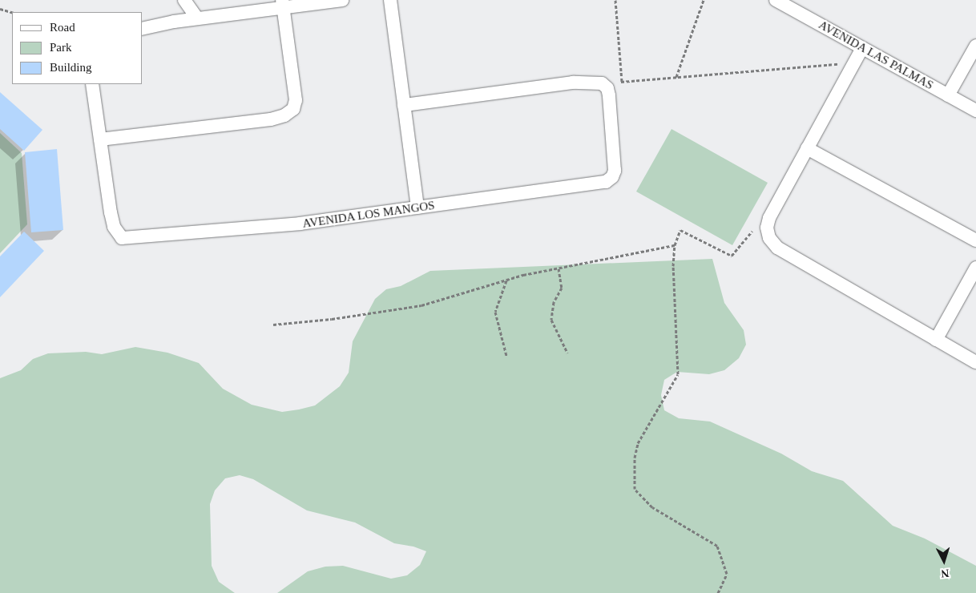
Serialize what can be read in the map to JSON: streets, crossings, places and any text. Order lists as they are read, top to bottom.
{
  "streets": {
    "street": ["AVENIDA LAS PALMAS", "AVENIDA LOS MANGOS"]
  },
  "legend": ["Road", "Park", "Building"],
  "north": "bottom"
}
